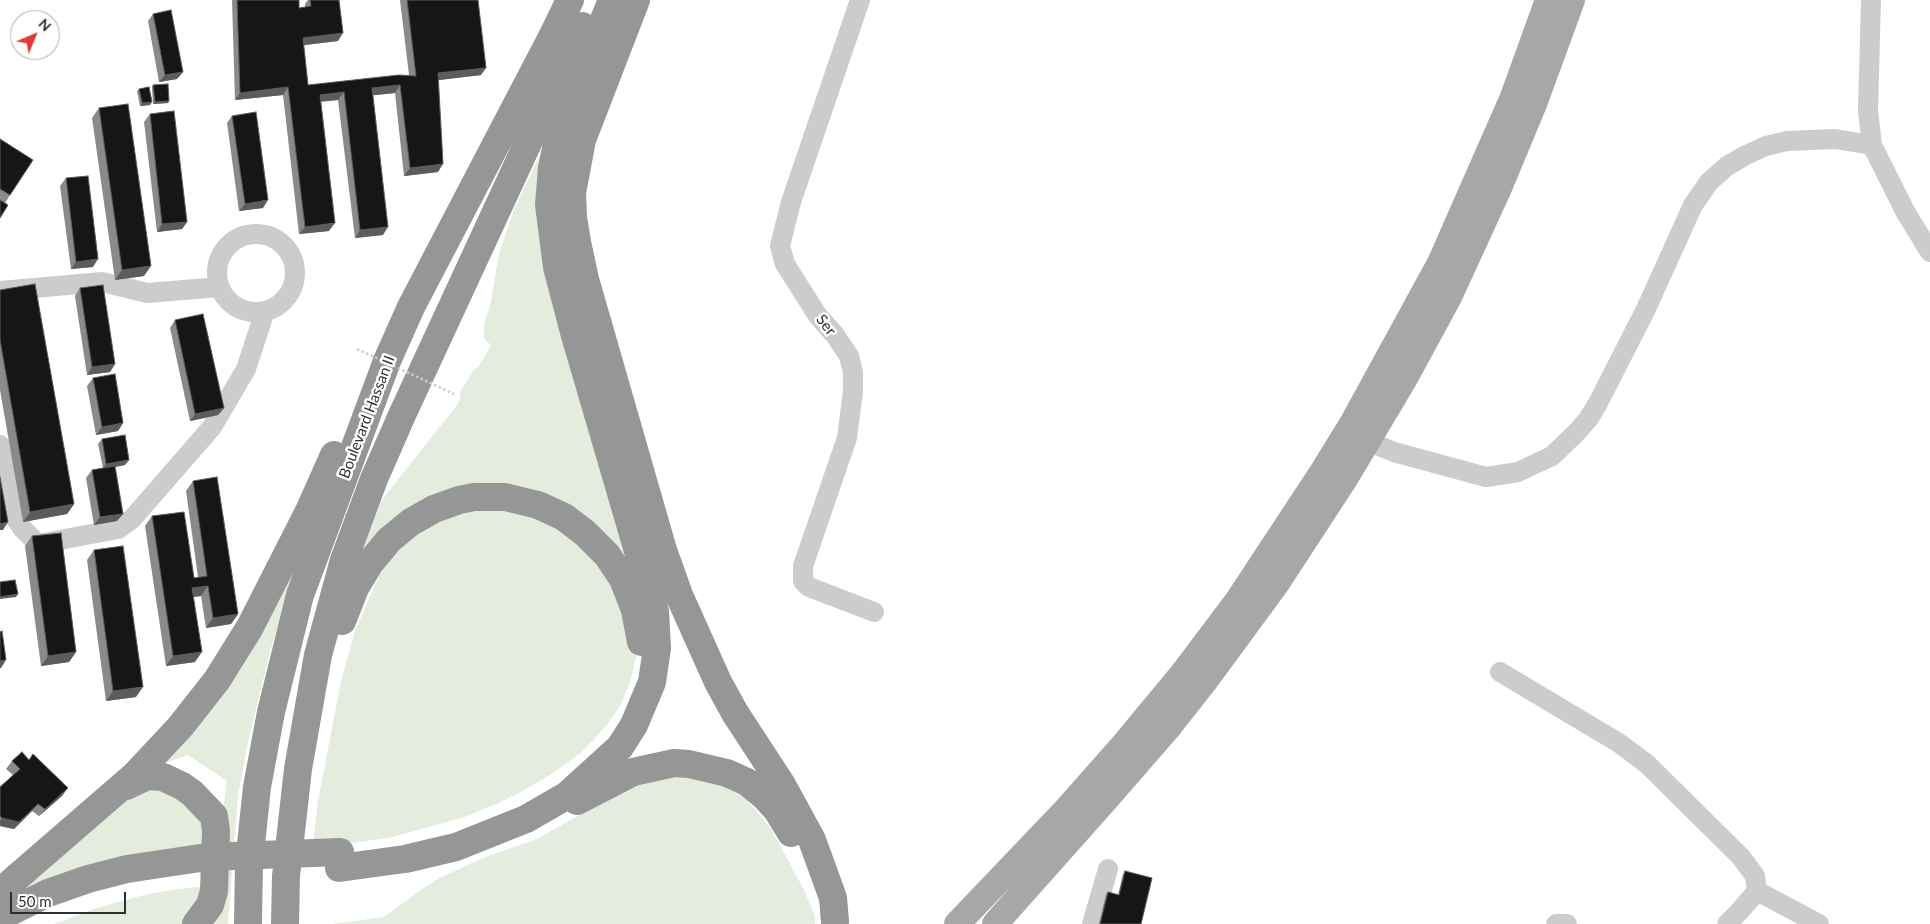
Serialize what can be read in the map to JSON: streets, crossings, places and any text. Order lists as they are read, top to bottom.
{
  "streets": {
    "highway": ["Boulevard Hassan II"],
    "street": ["Ser"]
  },
  "scale_bar": "50 m",
  "north": "top right"
}
